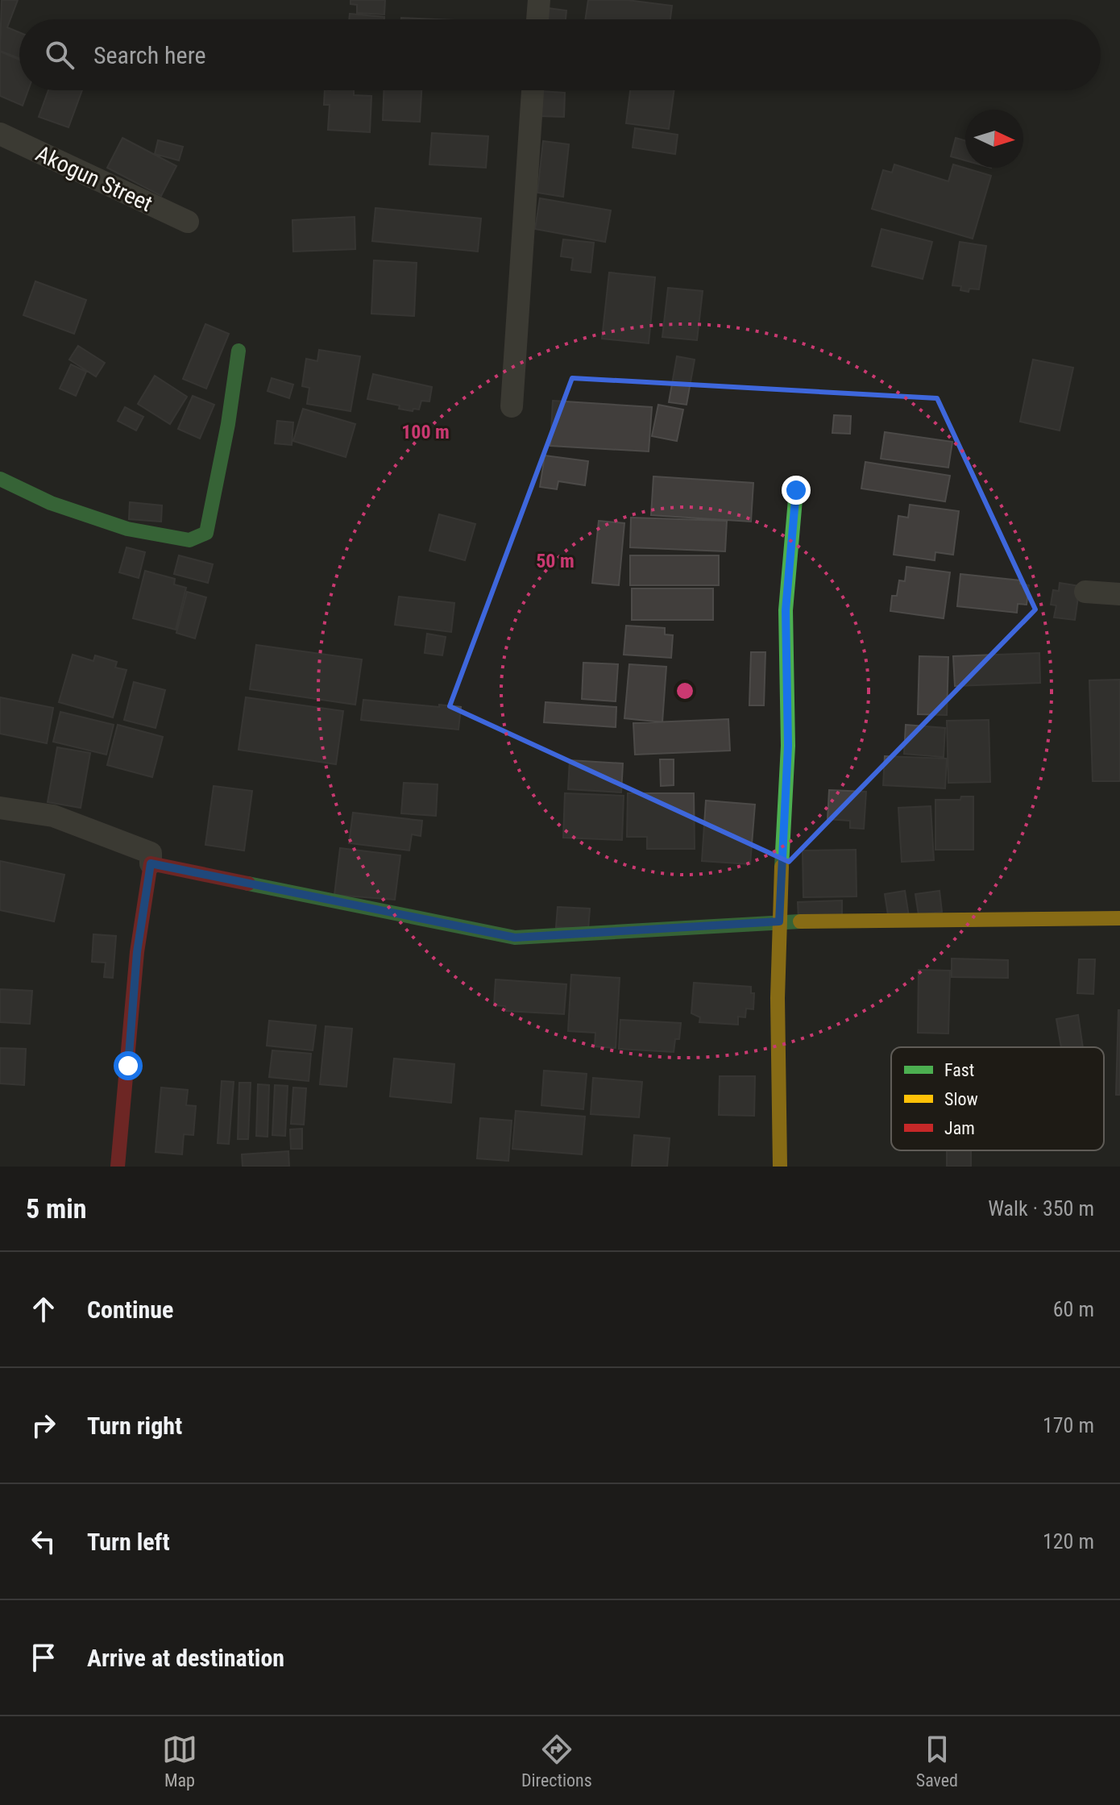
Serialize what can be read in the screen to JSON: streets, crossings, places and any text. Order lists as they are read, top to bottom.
{
  "streets": {
    "street": ["Akogun Street"]
  },
  "legend": ["Fast", "Slow", "Jam"],
  "north": "right",
  "page": {
    "search": "Search here",
    "heading": ["5 min", "Walk · 350 m"],
    "list": [
      ["Continue", "60 m"],
      ["Turn right", "170 m"],
      ["Turn left", "120 m"],
      "Arrive at destination"
    ],
    "nav": ["Map", "Directions", "Saved"]
  },
  "rings": ["100 m", "50 m"]
}
